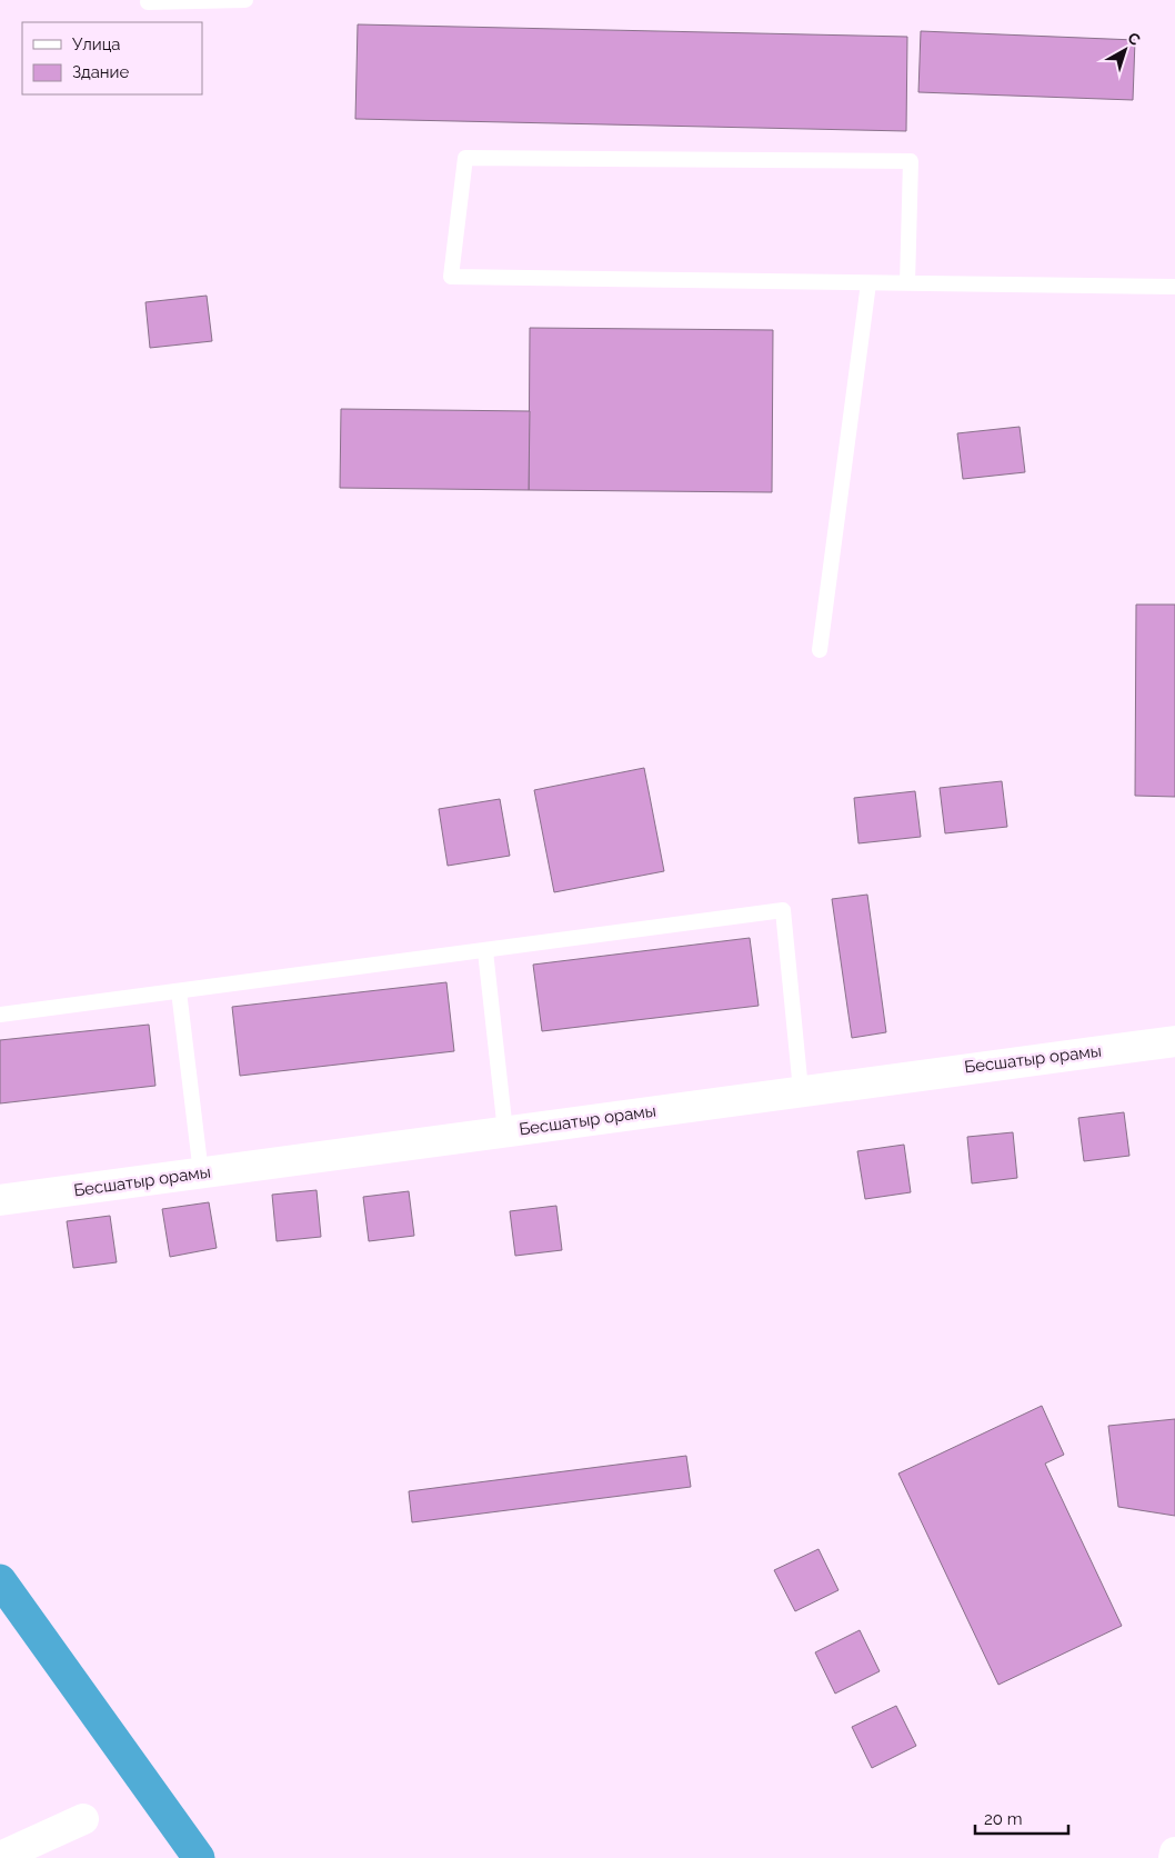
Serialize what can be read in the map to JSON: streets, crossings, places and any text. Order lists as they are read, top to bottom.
{
  "streets": {
    "street": ["Бесшатыр орамы"]
  },
  "legend": ["Улица", "Здание"],
  "scale_bar": "20 m",
  "north": "top right"
}
